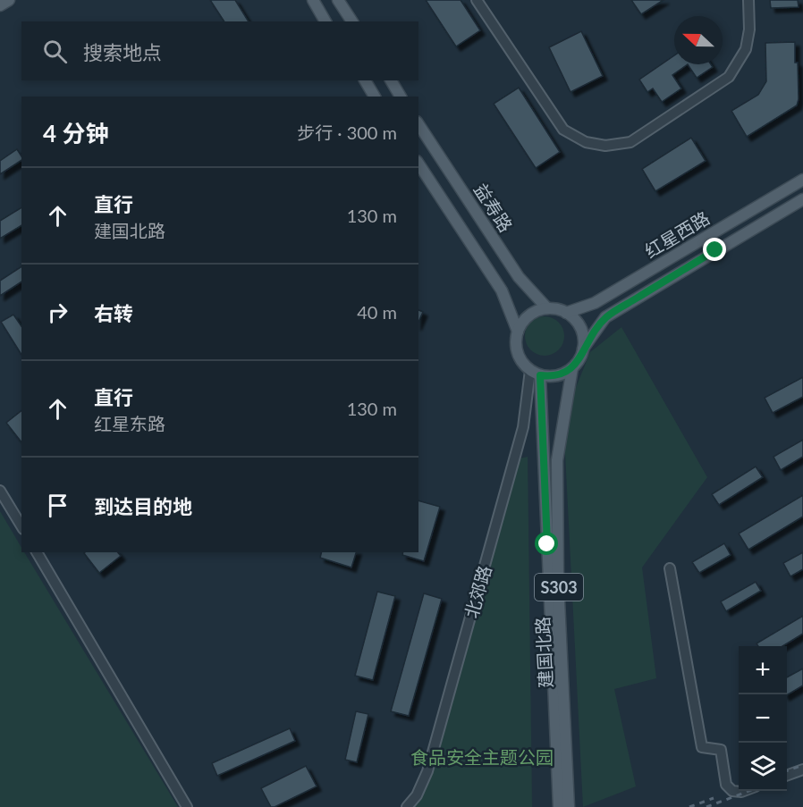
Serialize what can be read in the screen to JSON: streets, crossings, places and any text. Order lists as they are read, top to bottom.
{
  "streets": {
    "main road": [
      "益寿路",
      "红星西路",
      "S303",
      "建国北路"
    ],
    "street": ["北郊路"]
  },
  "crossings": [
    ["益寿路", "红星西路"],
    ["益寿路", "北郊路"],
    ["益寿路", "建国北路"],
    ["红星西路", "北郊路"],
    ["红星西路", "建国北路"],
    ["北郊路", "建国北路"]
  ],
  "parks": ["食品安全主题公园"],
  "north": "left",
  "page": {
    "search": "搜索地点",
    "heading": ["4 分钟", "步行 · 300 m"],
    "list": [
      ["直行", "建国北路", "130 m"],
      ["右转", "40 m"],
      ["直行", "红星东路", "130 m"],
      "到达目的地"
    ],
    "map_buttons": ["+", "−"]
  }
}
